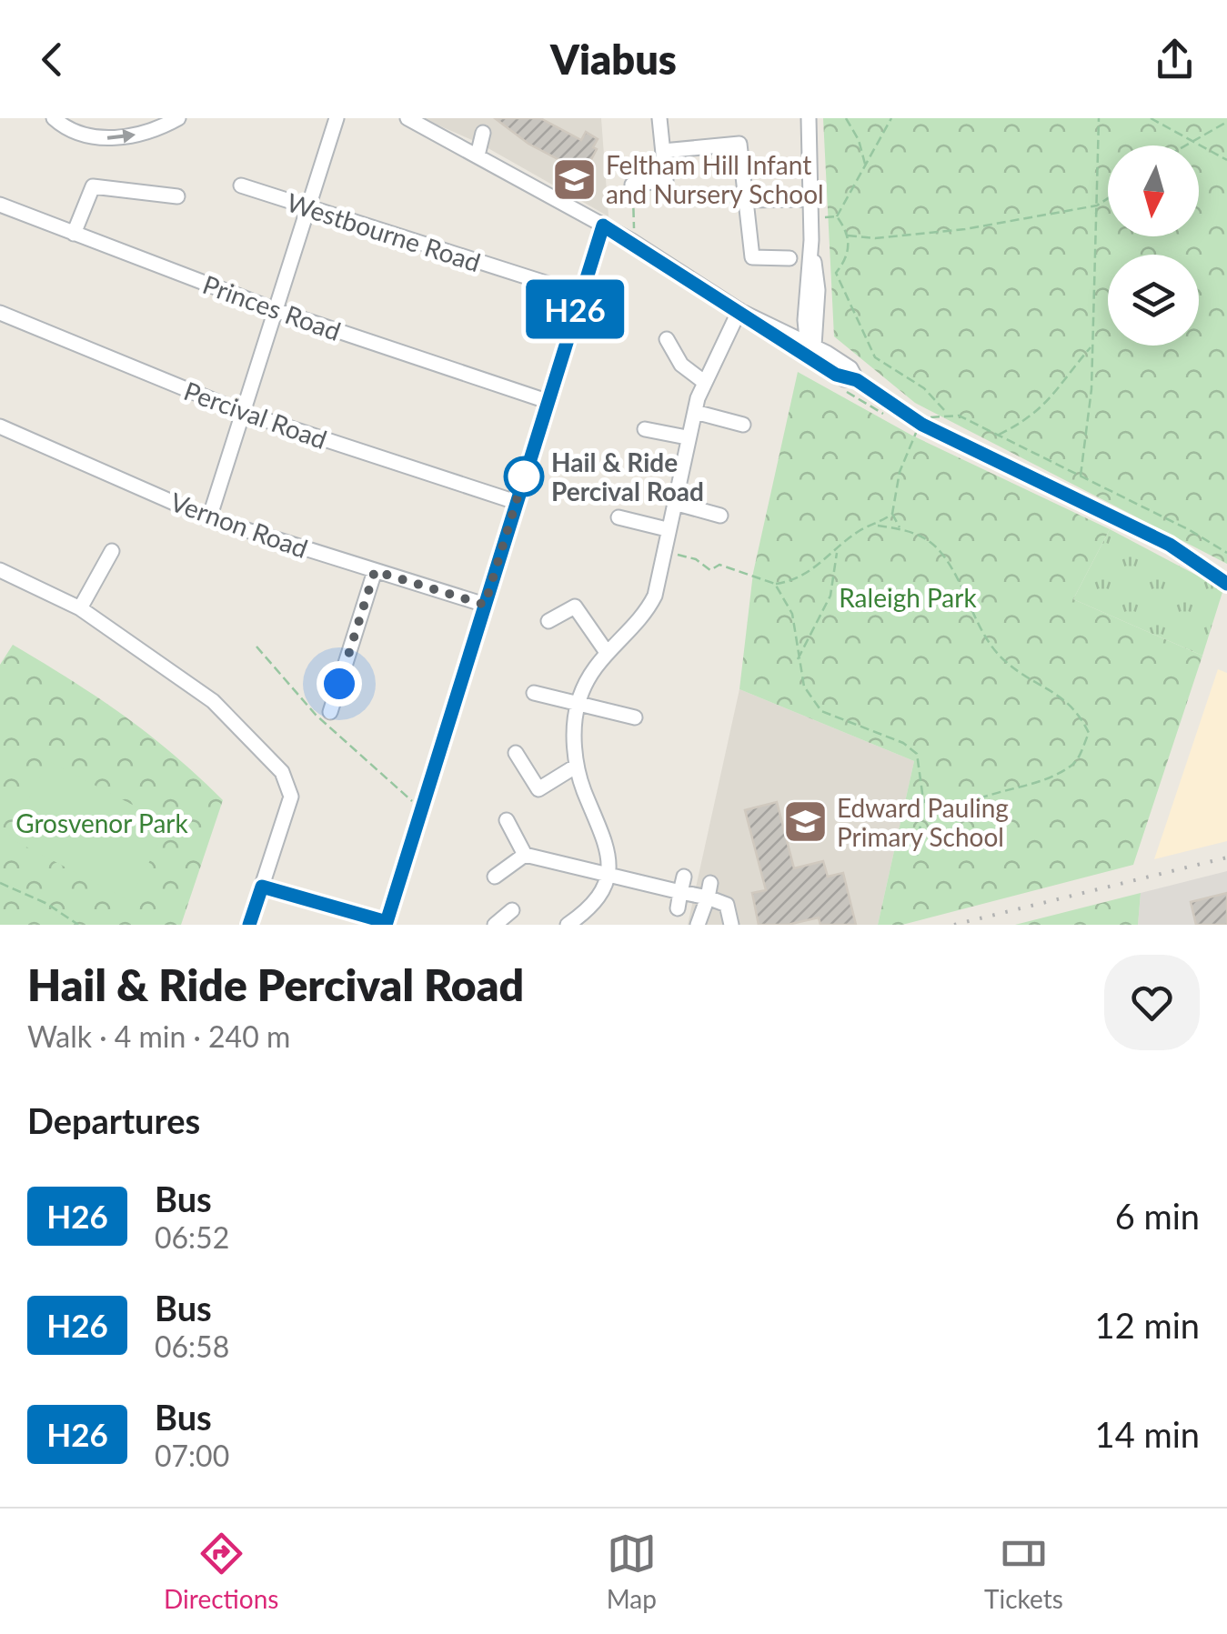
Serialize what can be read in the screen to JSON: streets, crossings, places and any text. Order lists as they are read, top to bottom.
{
  "streets": {
    "street": [
      "Westbourne Road",
      "Princes Road",
      "Percival Road",
      "Vernon Road"
    ]
  },
  "parks": ["Raleigh Park", "Grosvenor Park"],
  "places": {
    "school or university": ["Feltham Hill Infant and Nursery School", "Edward Pauling Primary School"],
    "other": ["Hail & Ride Percival Road"]
  },
  "lines": ["bus line H26"],
  "north": "bottom",
  "page": {
    "header": "Viabus",
    "on_map": "H26",
    "heading": [
      ["Hail & Ride Percival Road", "Walk · 4 min · 240 m"],
      "Departures"
    ],
    "list": [
      {
        "mark": "H26",
        "name": "Bus",
        "note": "06:52",
        "value": "6 min"
      },
      {
        "mark": "H26",
        "name": "Bus",
        "note": "06:58",
        "value": "12 min"
      },
      {
        "mark": "H26",
        "name": "Bus",
        "note": "07:00",
        "value": "14 min"
      }
    ],
    "tabs": ["Directions", "Map", "Tickets"]
  }
}
